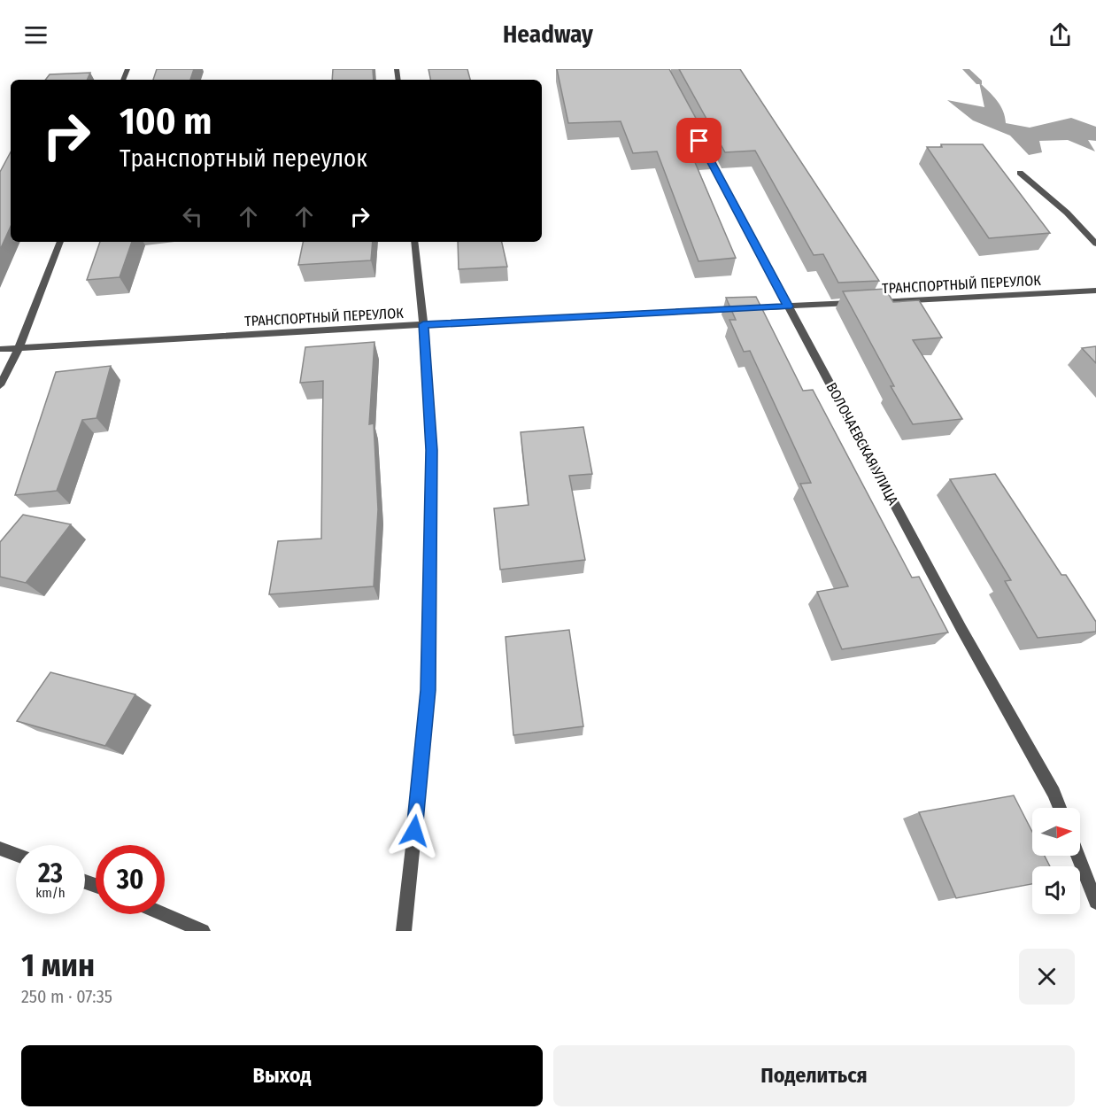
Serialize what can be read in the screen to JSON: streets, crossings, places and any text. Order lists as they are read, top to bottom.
{
  "streets": {
    "street": ["ТРАНСПОРТНЫЙ ПЕРЕУЛОК", "ВОЛОЧАЕВСКАЯ УЛИЦА"]
  },
  "crossings": [
    ["ТРАНСПОРТНЫЙ ПЕРЕУЛОК", "ВОЛОЧАЕВСКАЯ УЛИЦА"]
  ],
  "north": "right",
  "page": {
    "header": "Headway",
    "turn": ["100 m", "Транспортный переулок"],
    "speed": "23 km/h",
    "limit": "30",
    "heading": ["1 мин", "250 m · 07:35"],
    "buttons": ["Выход", "Поделиться"]
  }
}
